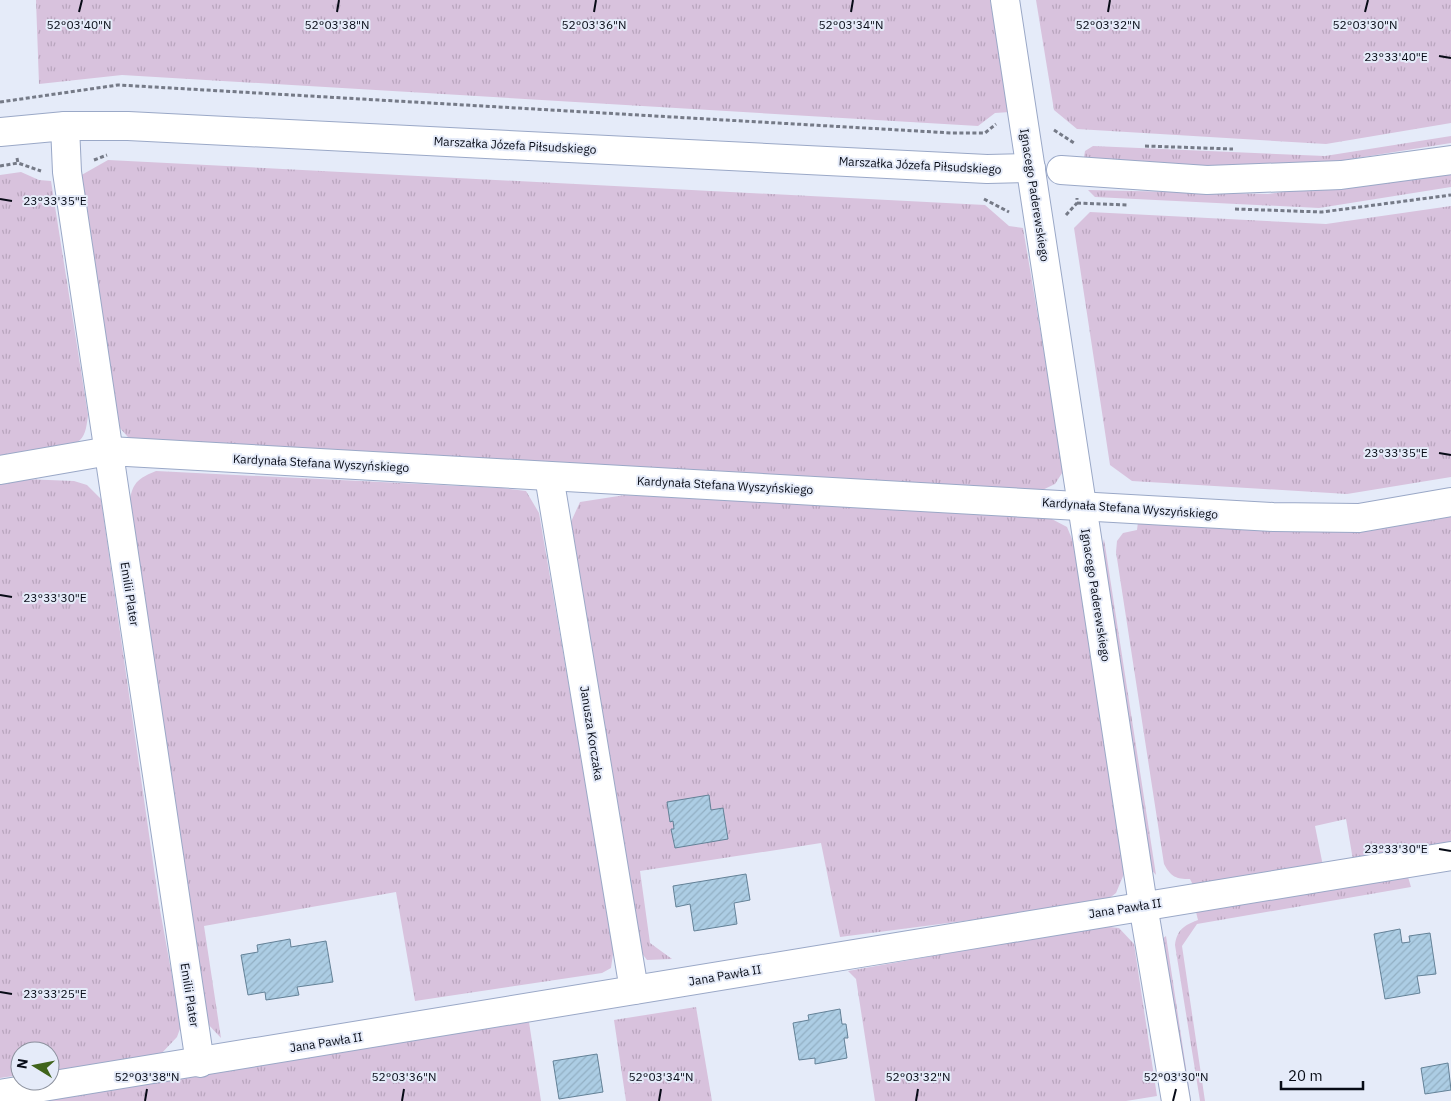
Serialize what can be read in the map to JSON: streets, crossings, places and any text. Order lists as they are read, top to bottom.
{
  "streets": {
    "street": [
      "Marszałka Józefa Piłsudskiego",
      "Ignacego Paderewskiego",
      "Kardynała Stefana Wyszyńskiego",
      "Emilii Plater",
      "Janusza Korczaka",
      "Jana Pawła II"
    ]
  },
  "crossings": [
    ["Marszałka Józefa Piłsudskiego", "Ignacego Paderewskiego"],
    ["Marszałka Józefa Piłsudskiego", "Emilii Plater"],
    ["Ignacego Paderewskiego", "Kardynała Stefana Wyszyńskiego"],
    ["Ignacego Paderewskiego", "Jana Pawła II"],
    ["Kardynała Stefana Wyszyńskiego", "Emilii Plater"],
    ["Kardynała Stefana Wyszyńskiego", "Janusza Korczaka"],
    ["Emilii Plater", "Jana Pawła II"],
    ["Janusza Korczaka", "Jana Pawła II"]
  ],
  "scale_bar": "20 m",
  "north": "left",
  "coordinates": [
    "52°03'40\"N",
    "52°03'38\"N",
    "52°03'36\"N",
    "52°03'34\"N",
    "52°03'32\"N",
    "52°03'30\"N",
    "23°33'40\"E",
    "23°33'35\"E",
    "23°33'30\"E",
    "23°33'25\"E"
  ]
}
